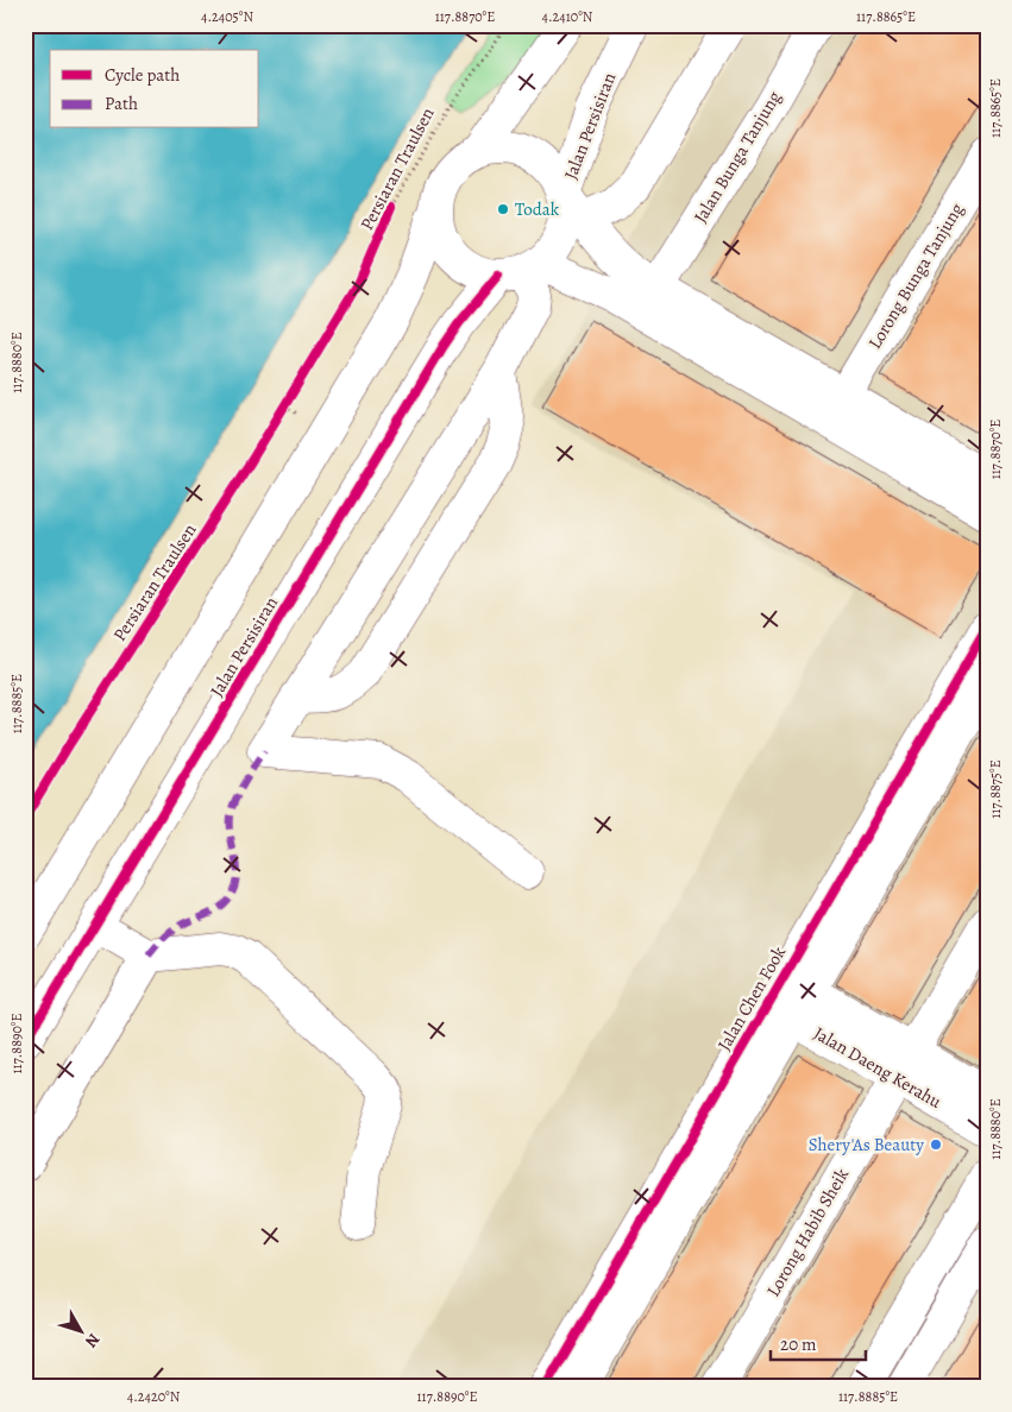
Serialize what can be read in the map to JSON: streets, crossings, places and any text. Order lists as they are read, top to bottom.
{
  "streets": {
    "street": [
      "Jalan Persisiran",
      "Jalan Bunga Tanjung",
      "Lorong Bunga Tanjung",
      "Jalan Chen Fook",
      "Jalan Daeng Kerahu",
      "Lorong Habib Sheik"
    ],
    "cycle path": ["Persiaran Traulsen"]
  },
  "crossings": [
    ["Jalan Chen Fook", "Jalan Daeng Kerahu"],
    ["Jalan Daeng Kerahu", "Lorong Habib Sheik"]
  ],
  "places": ["Todak", "Shery'As Beauty"],
  "legend": ["Cycle path", "Path"],
  "scale_bar": "20 m",
  "north": "bottom right",
  "coordinates": [
    "4.2405°N",
    "117.8870°E",
    "4.2410°N",
    "117.8865°E",
    "117.8880°E",
    "117.8885°E",
    "117.8875°E",
    "117.8890°E",
    "4.2420°N"
  ]
}
